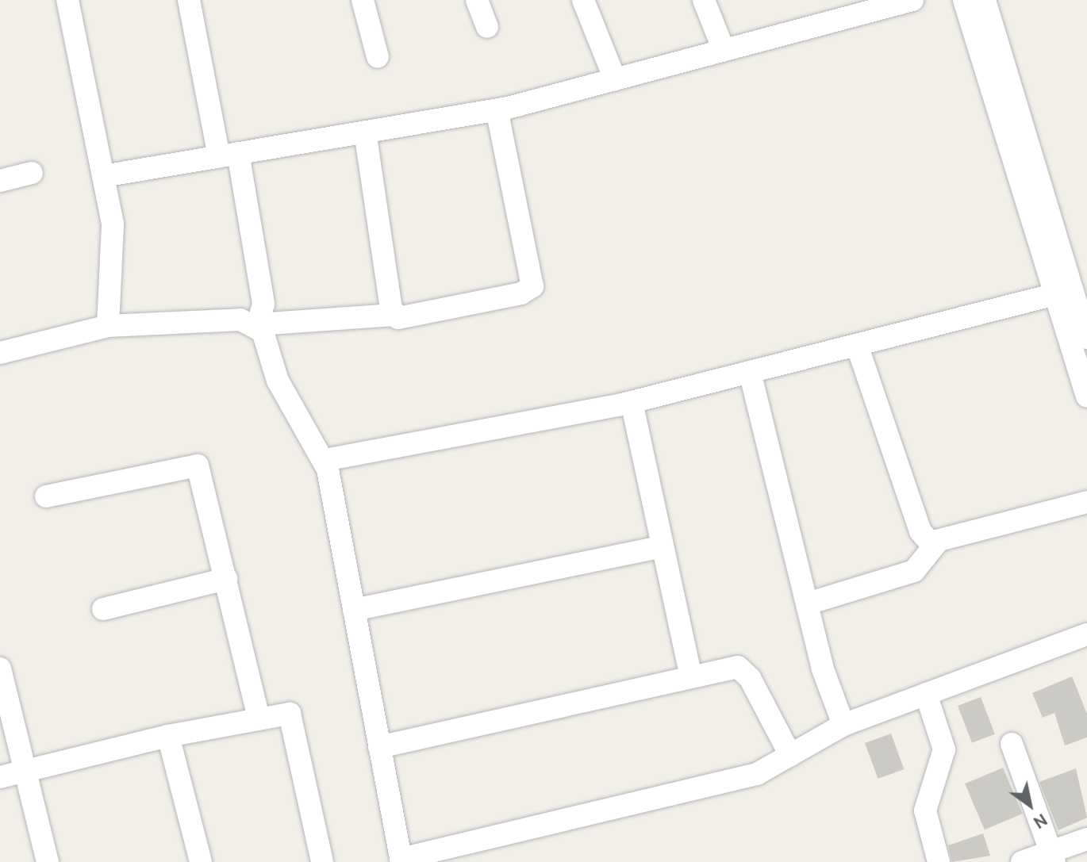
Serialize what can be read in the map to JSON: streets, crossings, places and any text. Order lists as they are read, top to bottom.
{
  "north": "bottom right"
}
